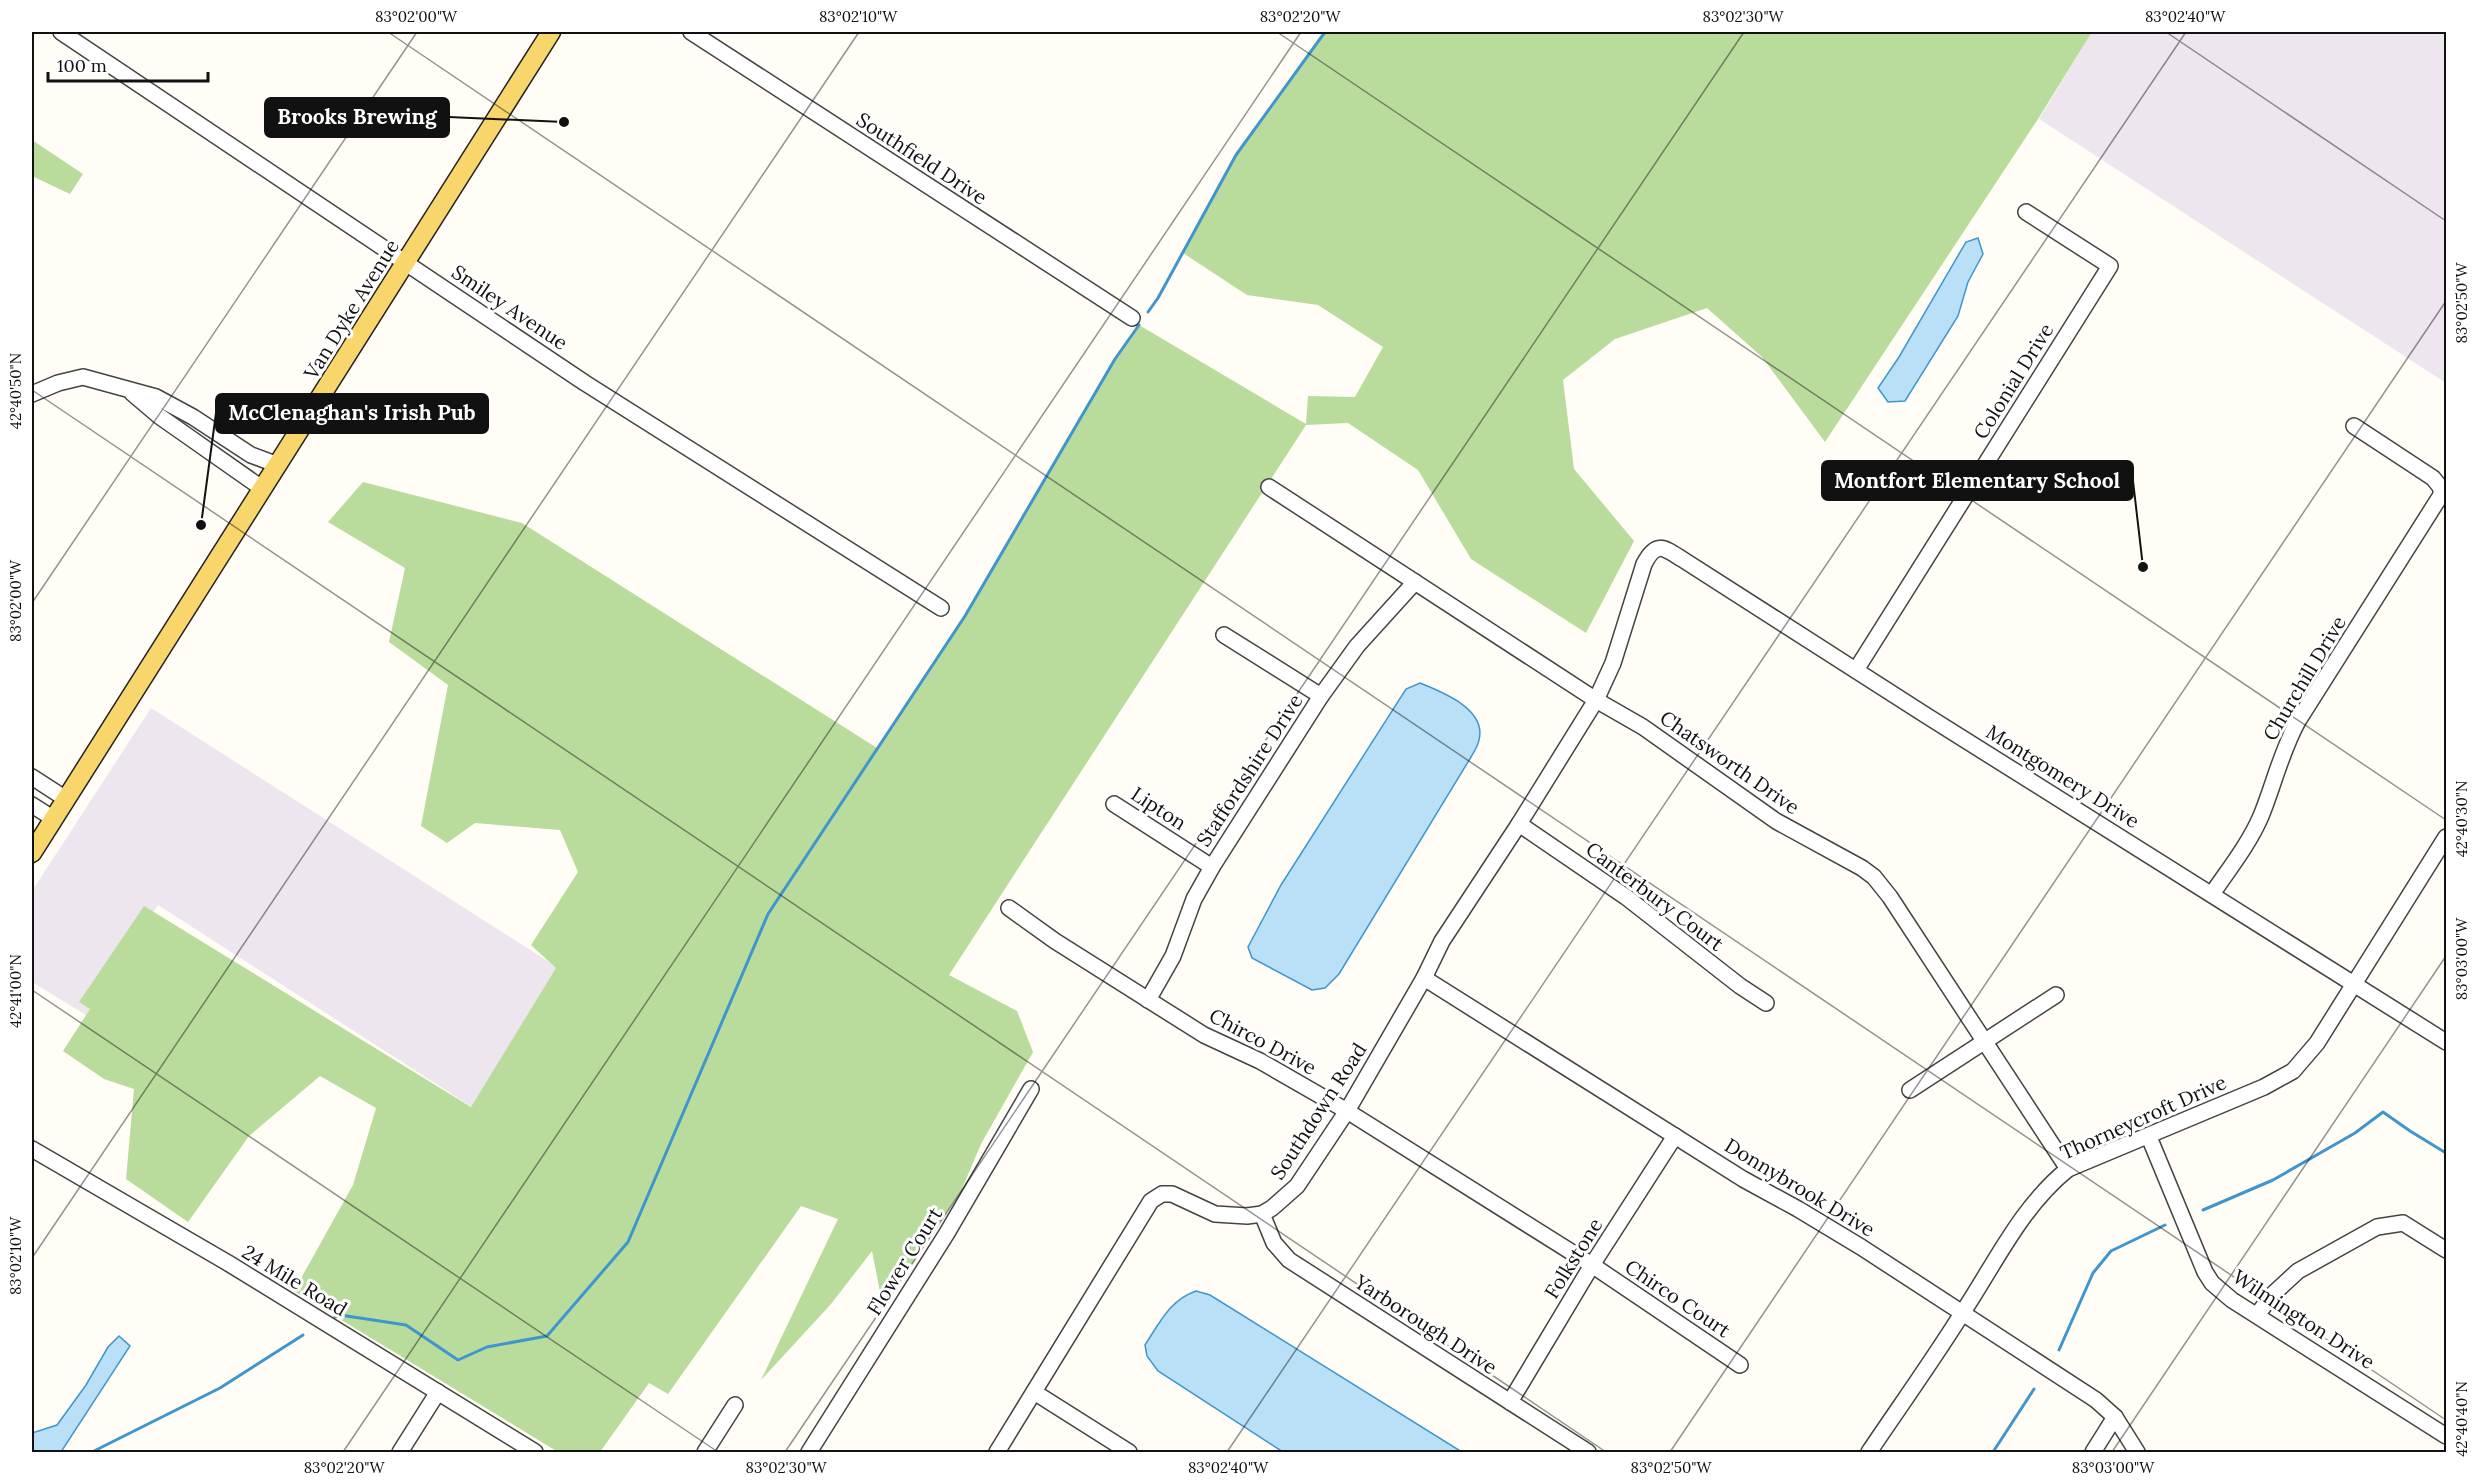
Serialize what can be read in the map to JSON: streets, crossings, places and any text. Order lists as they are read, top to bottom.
{
  "streets": {
    "main road": ["Van Dyke Avenue"],
    "street": [
      "Southfield Drive",
      "Smiley Avenue",
      "Colonial Drive",
      "Churchill Drive",
      "Chatsworth Drive",
      "Staffordshire Drive",
      "Montgomery Drive",
      "Lipton",
      "Canterbury Court",
      "Chirco Drive",
      "Southdown Road",
      "Thorneycroft Drive",
      "Donnybrook Drive",
      "Folkstone",
      "Flower Court",
      "24 Mile Road",
      "Chirco Court",
      "Wilmington Drive",
      "Yarborough Drive"
    ]
  },
  "crossings": [
    ["Smiley Avenue", "Van Dyke Avenue"],
    ["Colonial Drive", "Montgomery Drive"],
    ["Churchill Drive", "Montgomery Drive"],
    ["Chatsworth Drive", "Staffordshire Drive"],
    ["Chatsworth Drive", "Southdown Road"],
    ["Chatsworth Drive", "Thorneycroft Drive"],
    ["Staffordshire Drive", "Lipton"],
    ["Staffordshire Drive", "Chirco Drive"],
    ["Montgomery Drive", "Southdown Road"],
    ["Montgomery Drive", "Thorneycroft Drive"],
    ["Canterbury Court", "Southdown Road"],
    ["Chirco Drive", "Southdown Road"],
    ["Chirco Drive", "Folkstone"],
    ["Chirco Drive", "Chirco Court"],
    ["Southdown Road", "Donnybrook Drive"],
    ["Southdown Road", "Yarborough Drive"],
    ["Thorneycroft Drive", "Donnybrook Drive"],
    ["Thorneycroft Drive", "Wilmington Drive"],
    ["Donnybrook Drive", "Folkstone"],
    ["Folkstone", "Chirco Court"],
    ["Folkstone", "Yarborough Drive"]
  ],
  "places": ["Brooks Brewing", "McClenaghan's Irish Pub", "Montfort Elementary School"],
  "scale_bar": "100 m",
  "coordinates": [
    "83°02'00\"W",
    "83°02'10\"W",
    "83°02'20\"W",
    "83°02'30\"W",
    "83°02'40\"W",
    "83°02'50\"W",
    "42°40'50\"N",
    "42°40'30\"N",
    "83°03'00\"W",
    "42°41'00\"N",
    "42°40'40\"N"
  ]
}
